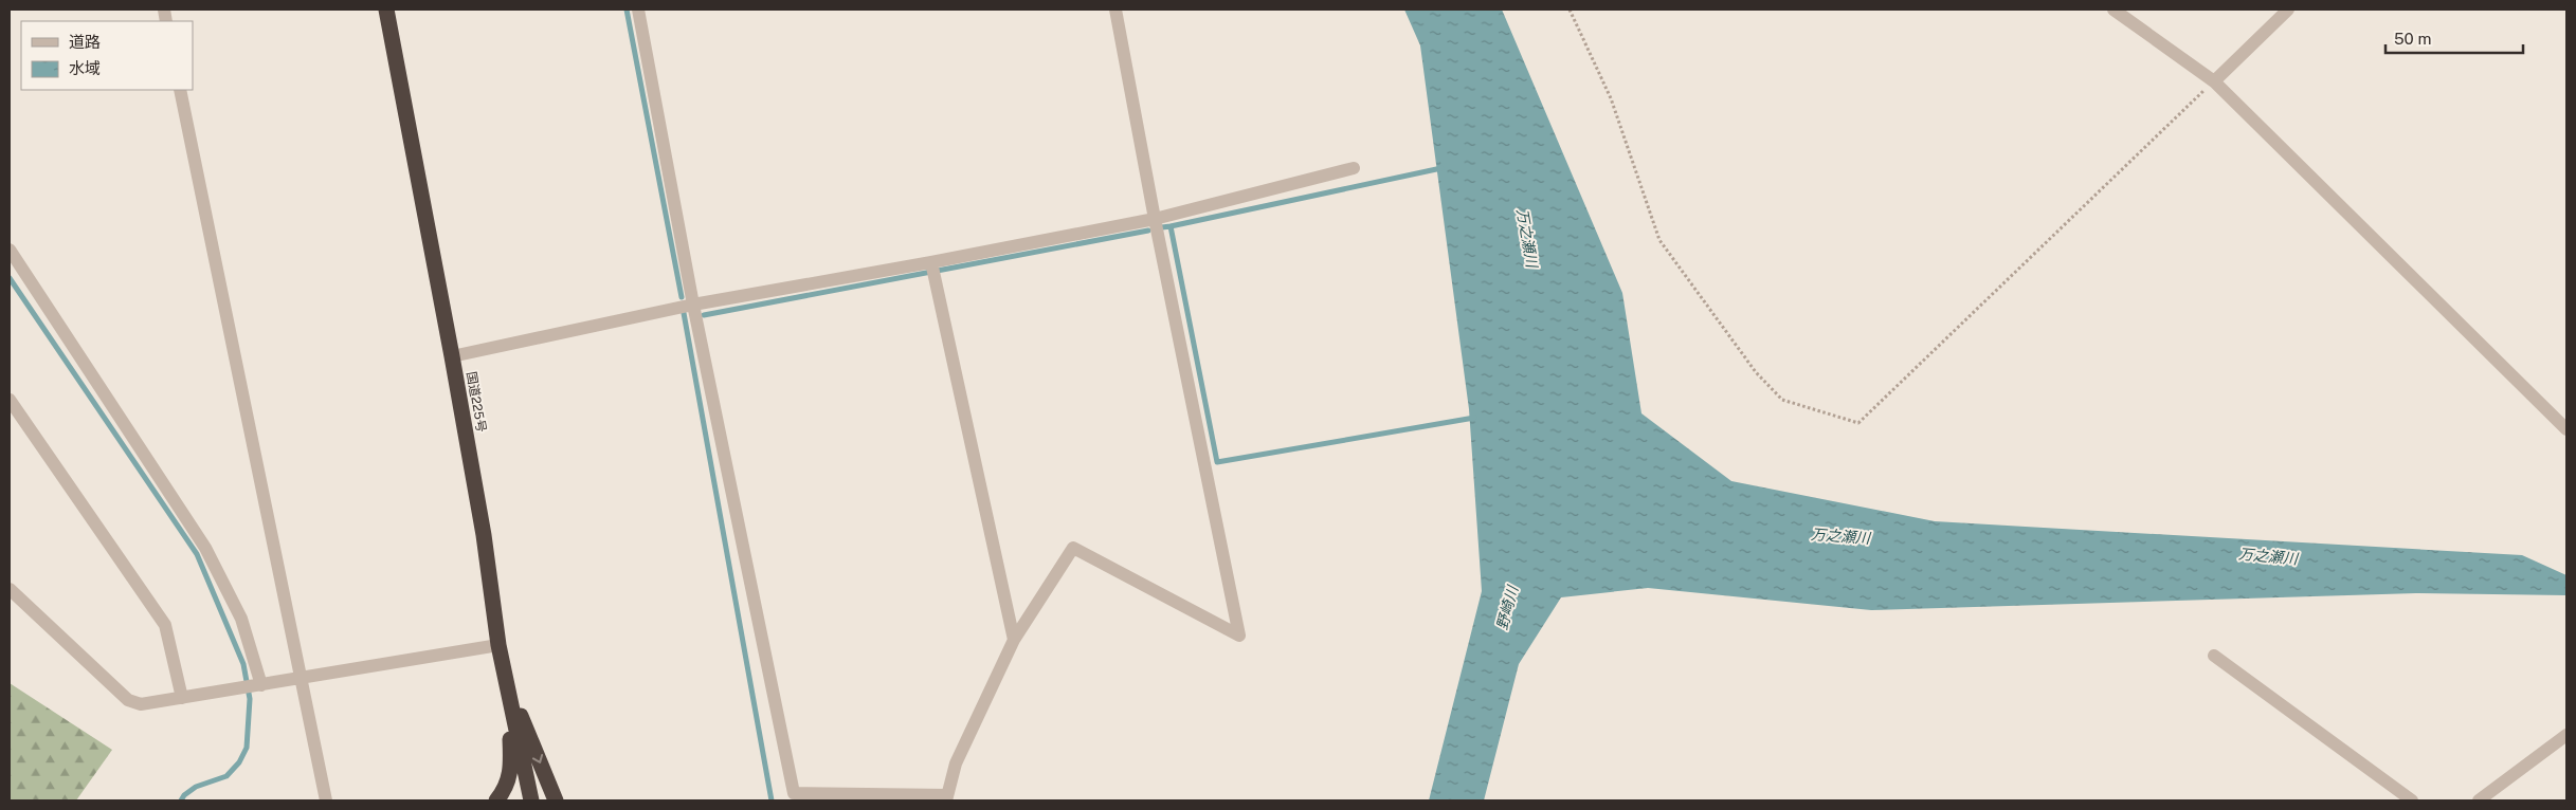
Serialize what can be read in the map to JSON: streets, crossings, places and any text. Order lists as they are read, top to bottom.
{
  "streets": {
    "highway": ["国道225号"]
  },
  "water": ["万之瀬川", "野崎川"],
  "legend": ["道路", "水域"],
  "scale_bar": "50 m"
}
